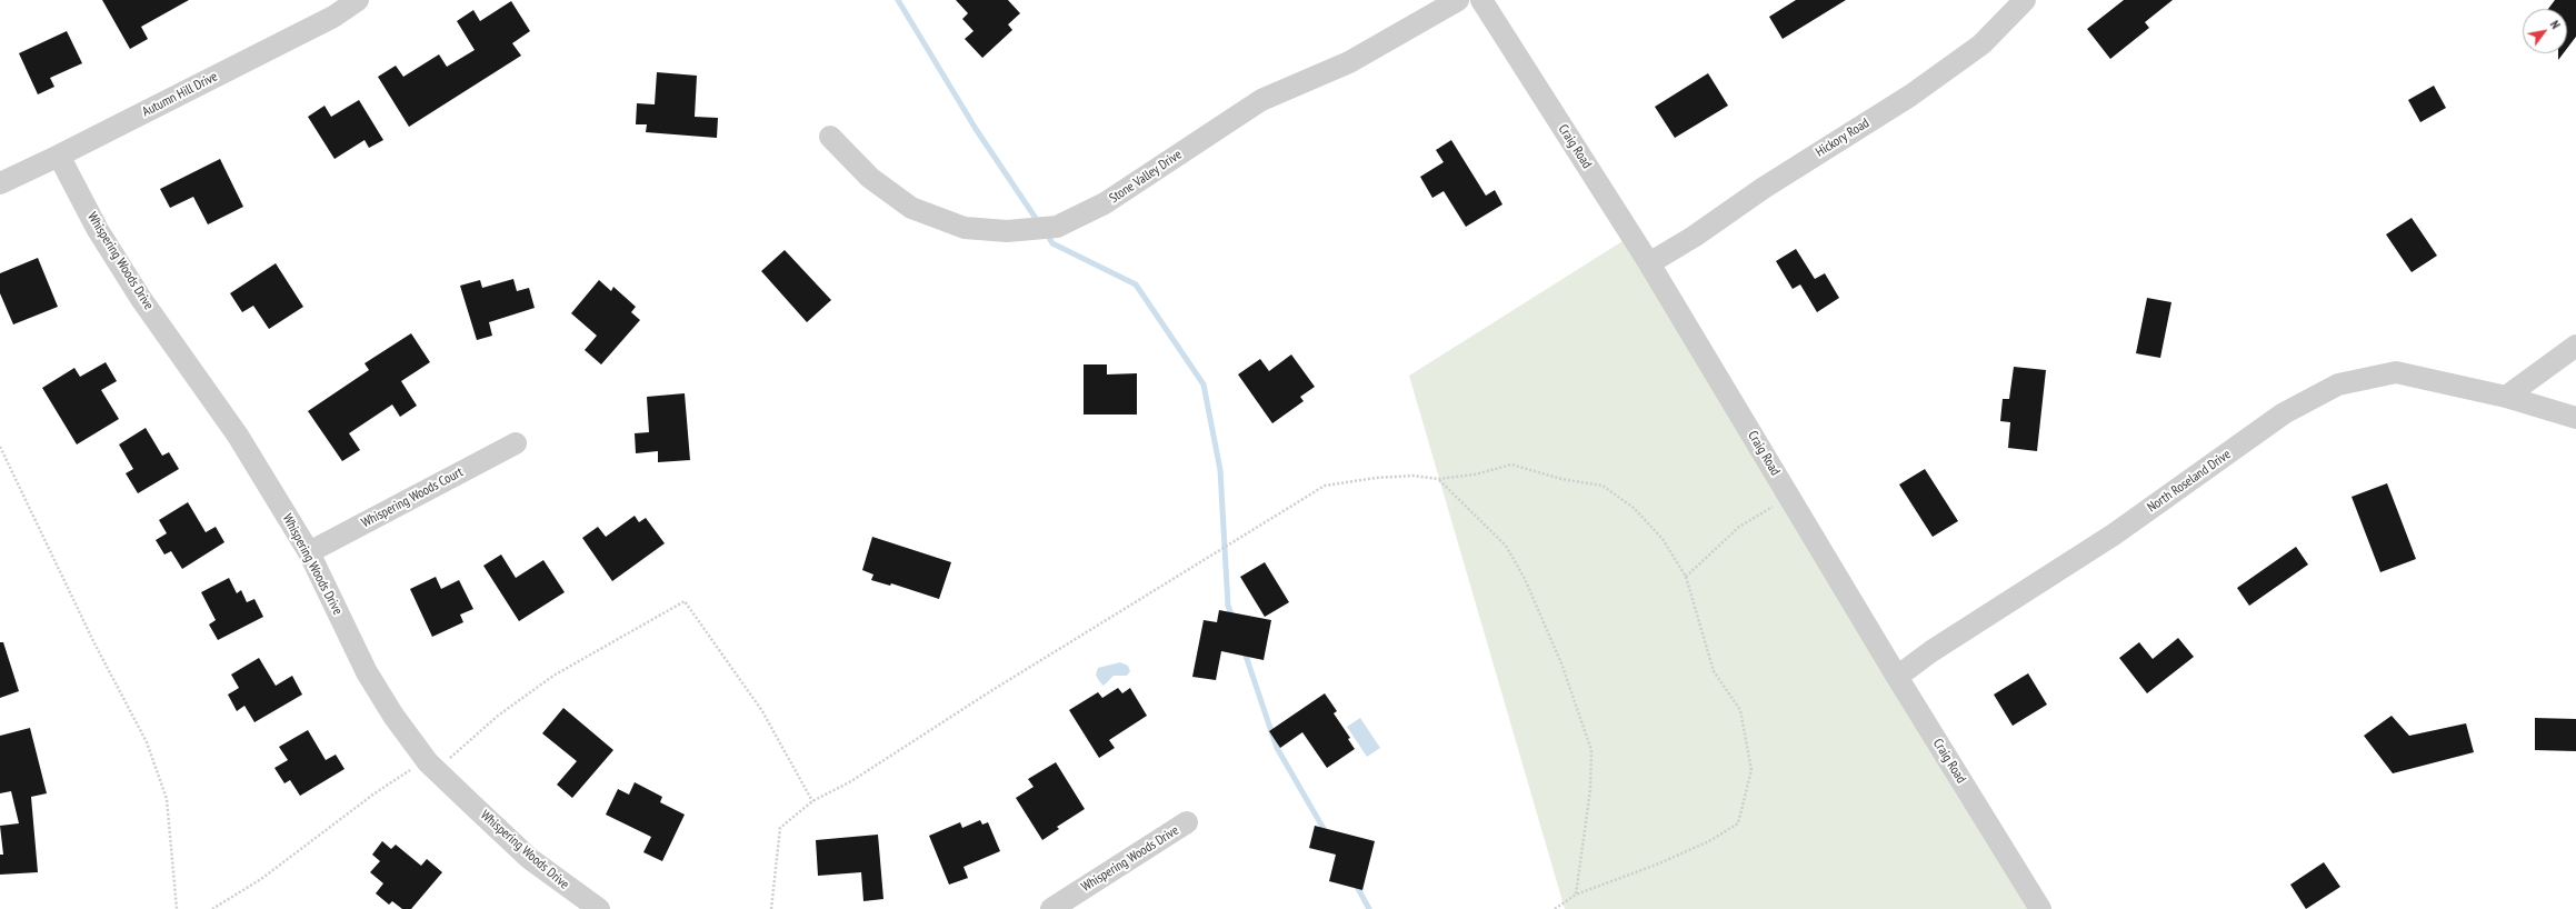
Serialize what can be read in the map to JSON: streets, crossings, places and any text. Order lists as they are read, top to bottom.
{
  "streets": {
    "street": [
      "Autumn Hill Drive",
      "Hickory Road",
      "Craig Road",
      "Stone Valley Drive",
      "Whispering Woods Drive",
      "North Roseland Drive",
      "Whispering Woods Court"
    ]
  },
  "crossings": [
    ["Autumn Hill Drive", "Whispering Woods Drive"],
    ["Hickory Road", "Craig Road"],
    ["Craig Road", "North Roseland Drive"],
    ["Whispering Woods Drive", "Whispering Woods Court"]
  ],
  "north": "top right"
}
